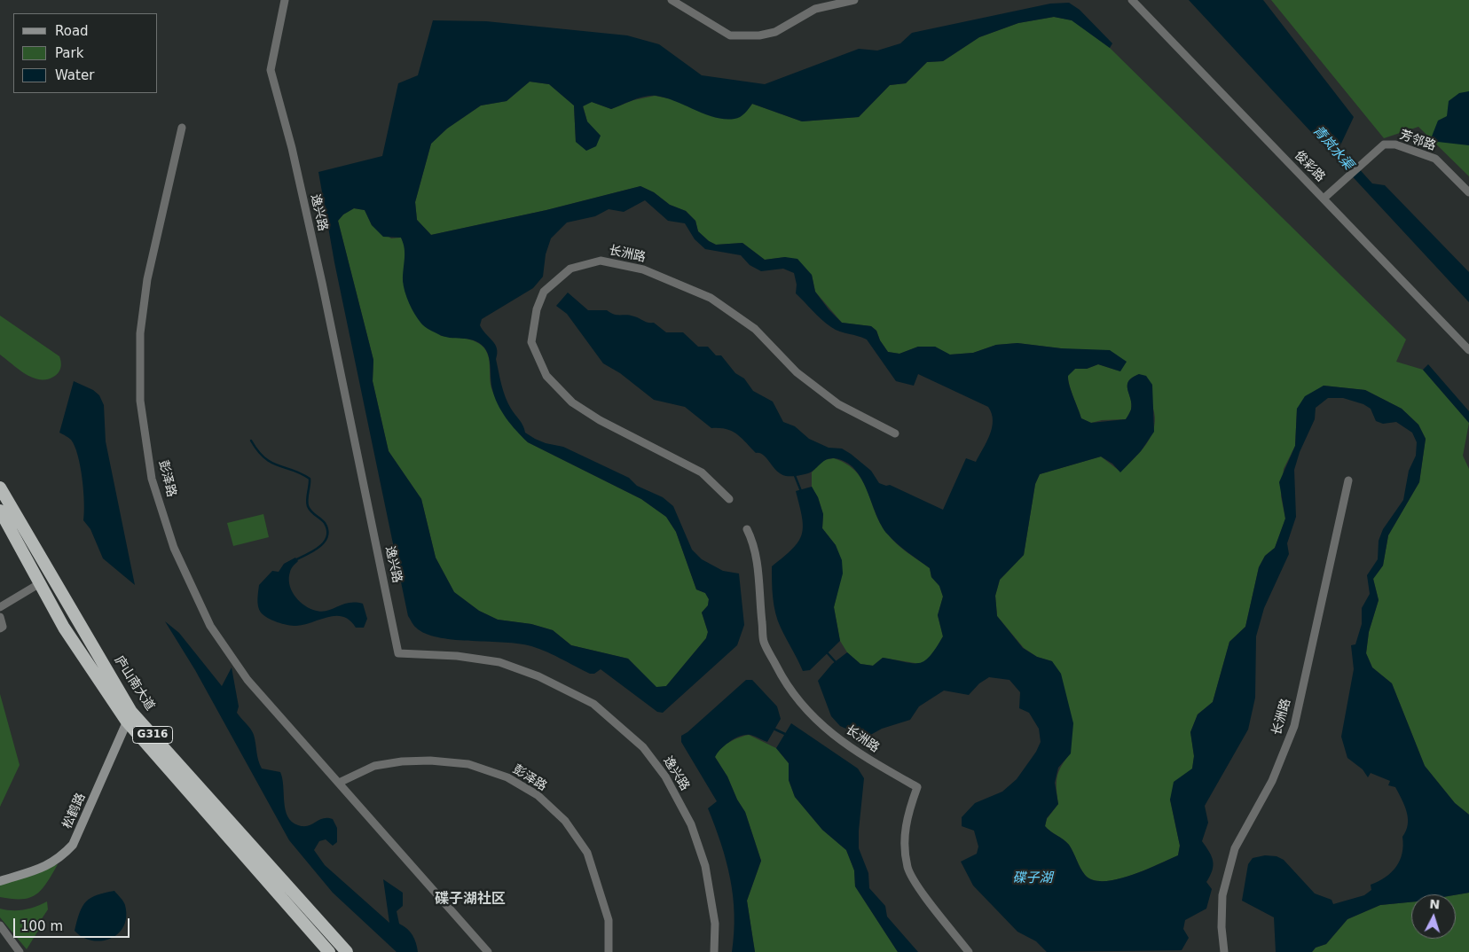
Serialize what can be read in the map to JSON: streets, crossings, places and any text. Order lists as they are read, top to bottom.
{
  "streets": {
    "highway": ["庐山南大道", "G316"],
    "main road": ["松鹤路"],
    "street": [
      "芳邻路",
      "俊彩路",
      "逸兴路",
      "长洲路",
      "彭泽路"
    ]
  },
  "crossings": [
    ["芳邻路", "俊彩路"],
    ["庐山南大道", "松鹤路"]
  ],
  "districts": ["碟子湖社区"],
  "water": ["青岚水渠", "碟子湖"],
  "legend": ["Road", "Park", "Water"],
  "scale_bar": "100 m",
  "north": "top"
}
